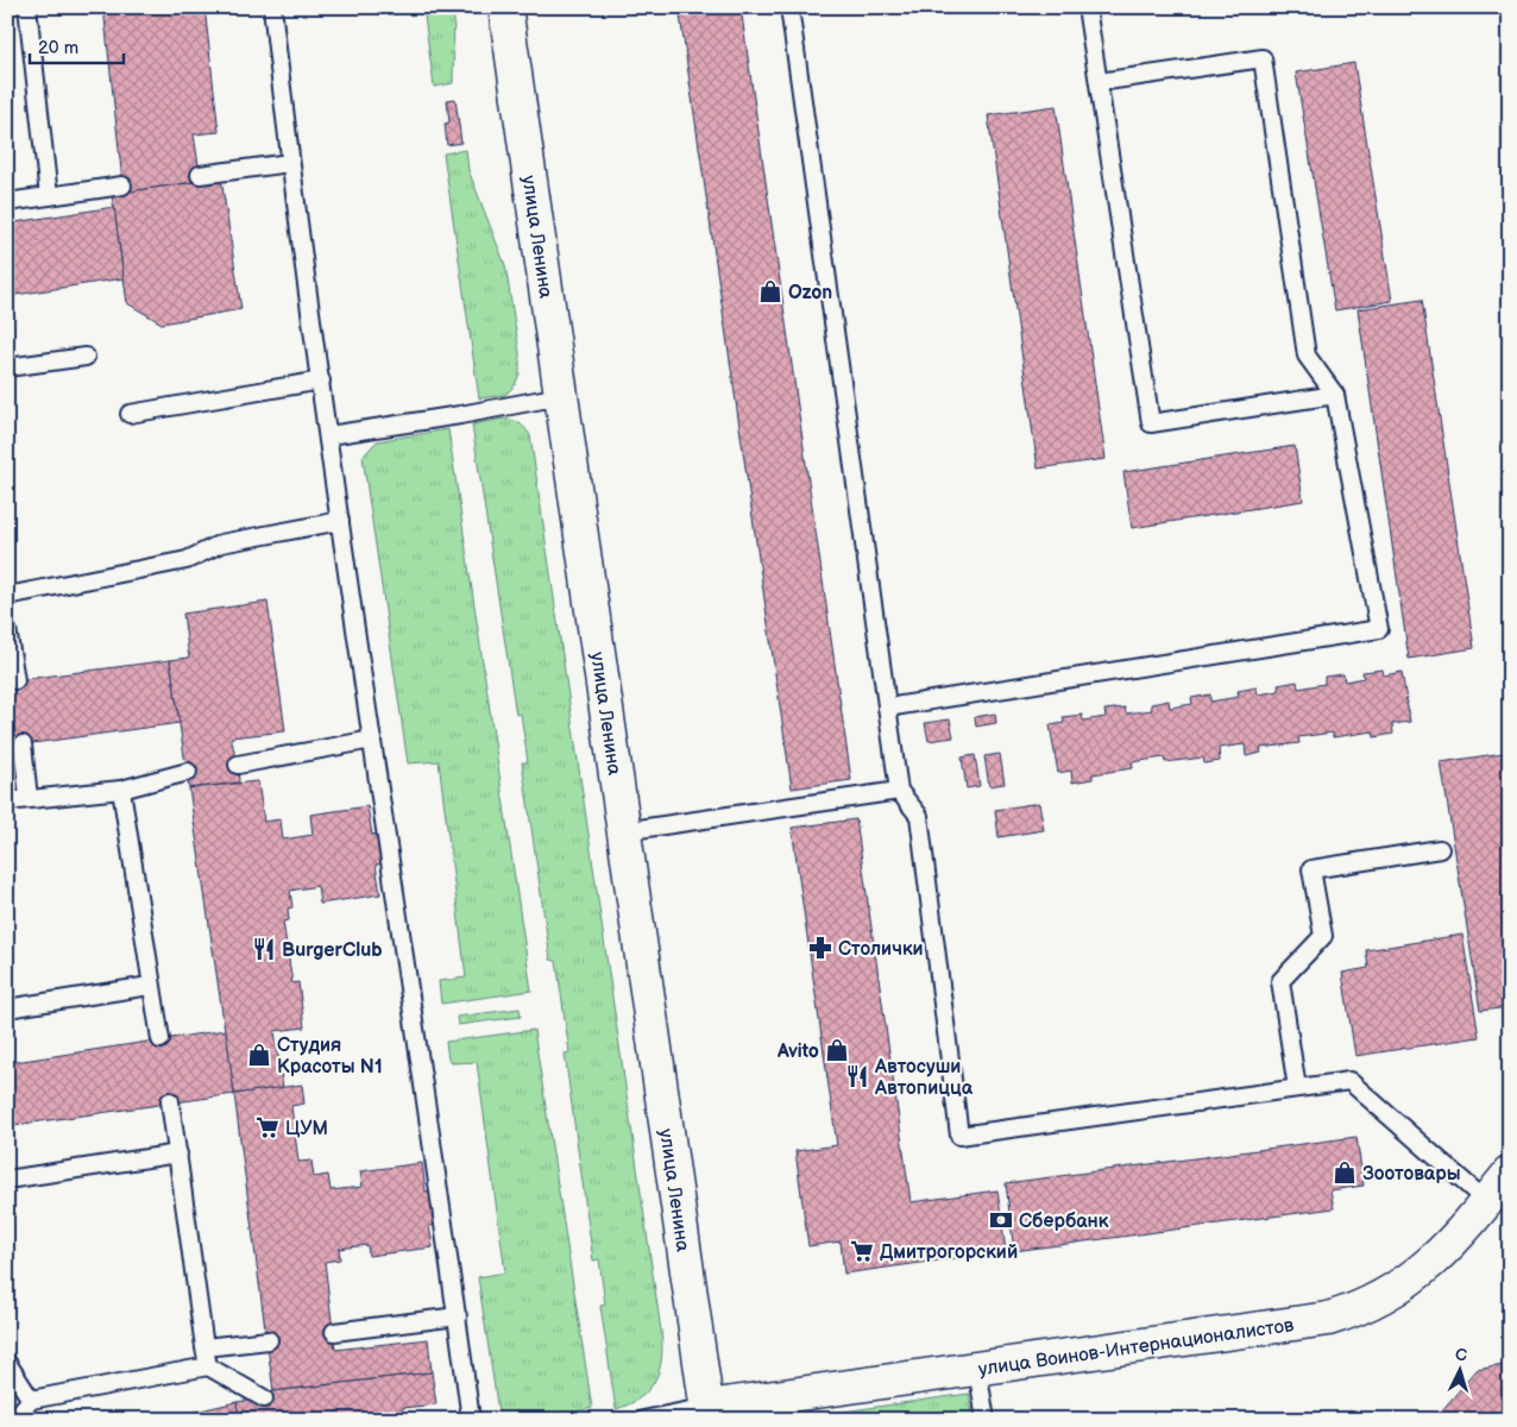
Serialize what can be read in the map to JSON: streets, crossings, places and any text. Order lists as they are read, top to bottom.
{
  "streets": {
    "main road": ["улица Ленина", "улица Воинов-Интернационалистов"]
  },
  "crossings": [
    ["улица Ленина", "улица Воинов-Интернационалистов"]
  ],
  "places": {
    "shop": [
      "Ozon",
      "Avito",
      "Студия Красоты N1",
      "Зоотовары"
    ],
    "pharmacy": ["Столички"],
    "restaurant": ["BurgerClub", "Автосуши Автопицца"],
    "supermarket": ["ЦУМ", "Дмитрогорский"],
    "bank": ["Сбербанк"]
  },
  "scale_bar": "20 m",
  "north": "top"
}
